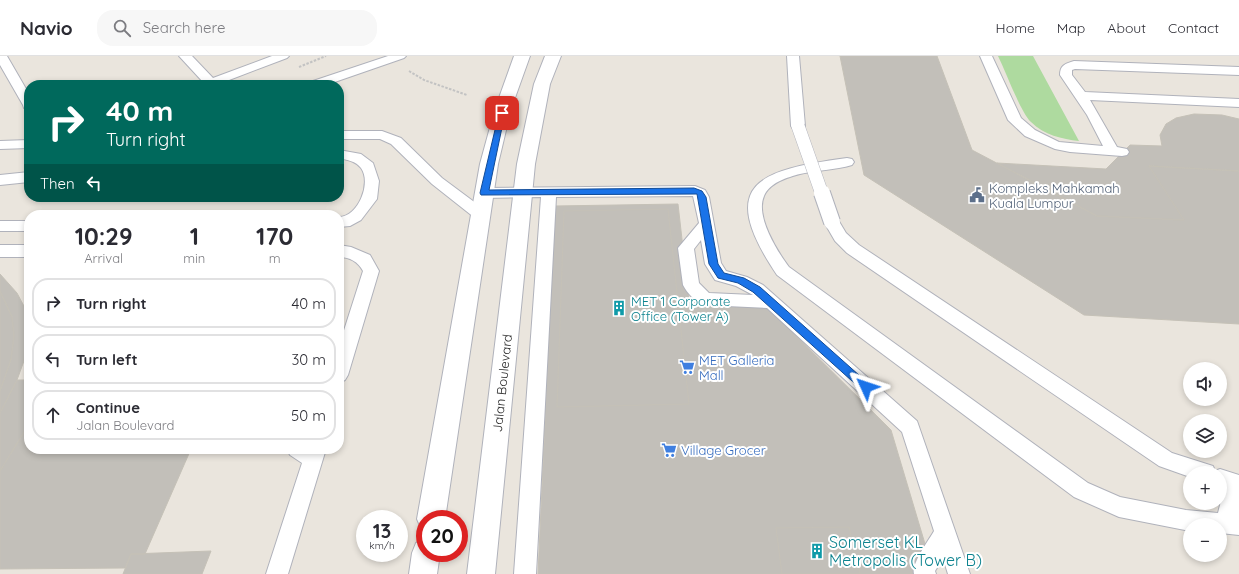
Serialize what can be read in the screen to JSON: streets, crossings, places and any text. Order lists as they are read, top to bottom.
{
  "streets": {
    "street": ["Jalan Boulevard"]
  },
  "places": {
    "public building": ["Kompleks Mahkamah Kuala Lumpur"],
    "building": ["MET 1 Corporate Office (Tower A)", "Somerset KL Metropolis (Tower B)"],
    "supermarket": ["MET Galleria Mall", "Village Grocer"]
  },
  "page": {
    "header": "Navio",
    "search": "Search here",
    "nav": [
      "Home",
      "Map",
      "About",
      "Contact"
    ],
    "turn": ["40 m", "Turn right"],
    "then": "Then",
    "eta": [
      "10:29",
      "Arrival",
      "1",
      "min",
      "170",
      "m"
    ],
    "list": [
      {
        "name": "Turn right",
        "value": "40 m"
      },
      {
        "name": "Turn left",
        "value": "30 m"
      },
      {
        "name": "Continue",
        "note": "Jalan Boulevard",
        "value": "50 m"
      }
    ],
    "map_buttons": ["+", "−"],
    "speed": "13 km/h",
    "limit": "20"
  }
}
